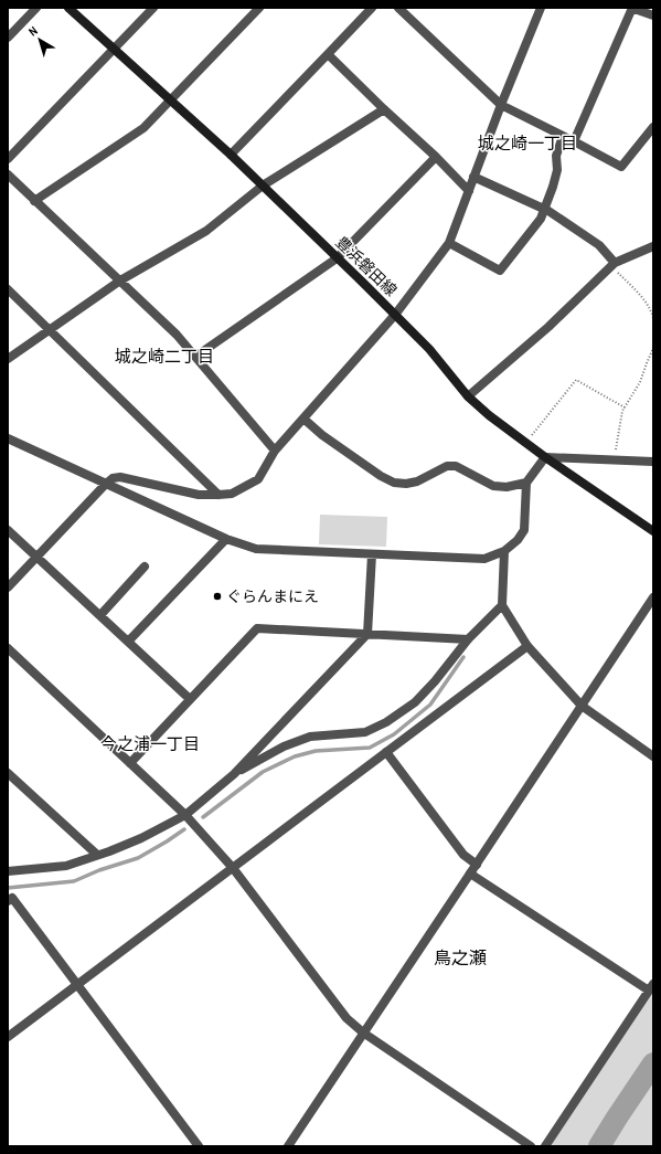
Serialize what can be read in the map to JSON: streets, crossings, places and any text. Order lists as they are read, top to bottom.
{
  "streets": {
    "main road": ["豊浜磐田線"]
  },
  "districts": [
    "城之崎一丁目",
    "城之崎二丁目",
    "今之浦一丁目",
    "鳥之瀬"
  ],
  "places": ["ぐらんまにえ"],
  "north": "top left"
}
